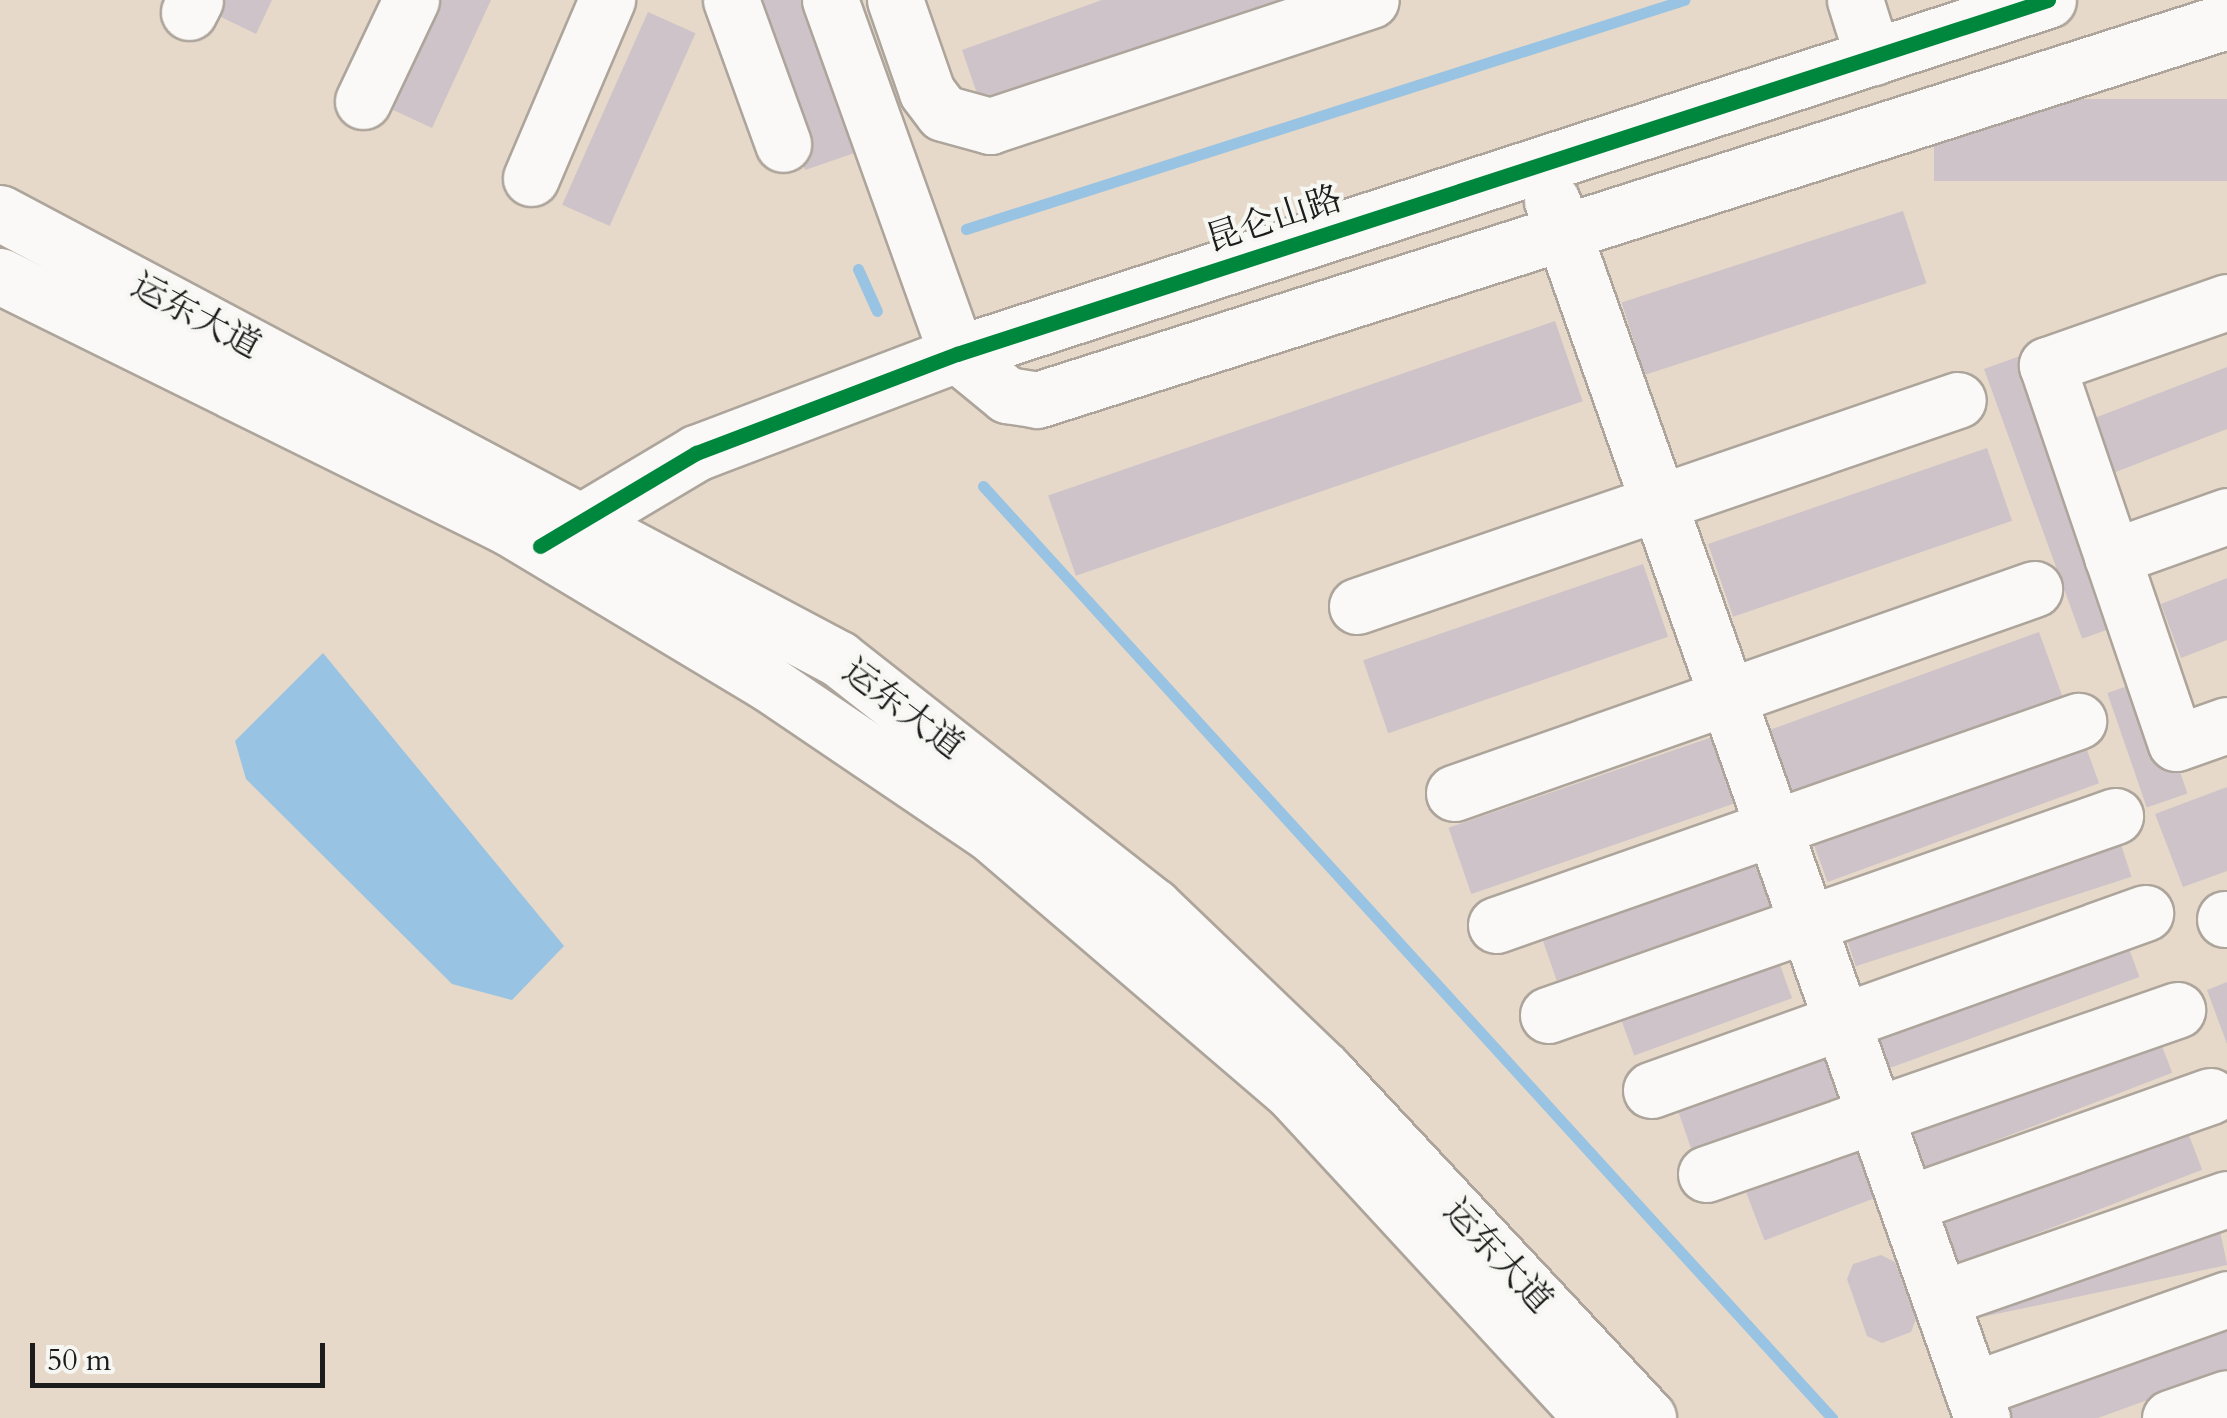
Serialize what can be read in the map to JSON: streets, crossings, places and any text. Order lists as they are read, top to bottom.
{
  "streets": {
    "main road": ["昆仑山路", "运东大道"]
  },
  "crossings": [
    ["昆仑山路", "运东大道"]
  ],
  "scale_bar": "50 m"
}
